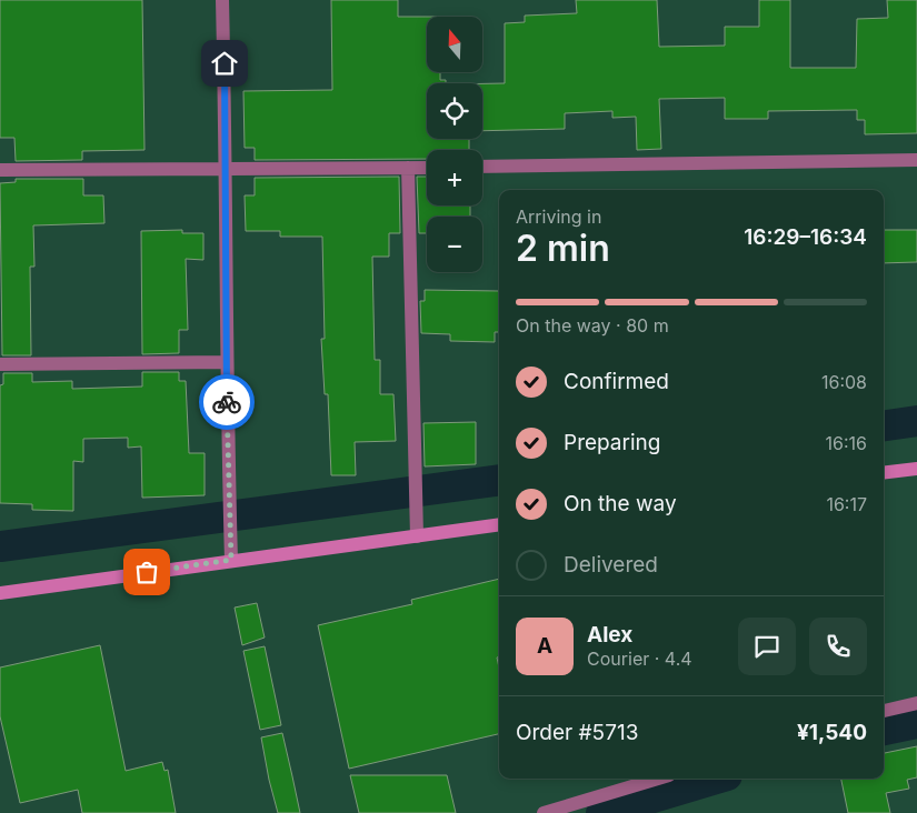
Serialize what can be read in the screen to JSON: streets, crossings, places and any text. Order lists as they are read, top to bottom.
{
  "north": "top",
  "page": {
    "map_buttons": ["+", "−"],
    "heading": ["2 min", "Arriving in", "16:29–16:34"],
    "panel": [
      "Alex",
      "Courier · 4.4",
      "Order #5713",
      "¥1,540"
    ],
    "bar": "On the way · 80 m",
    "list": [
      ["Confirmed", "16:08"],
      ["Preparing", "16:16"],
      ["On the way", "16:17"],
      "Delivered"
    ],
    "round": "A"
  }
}
